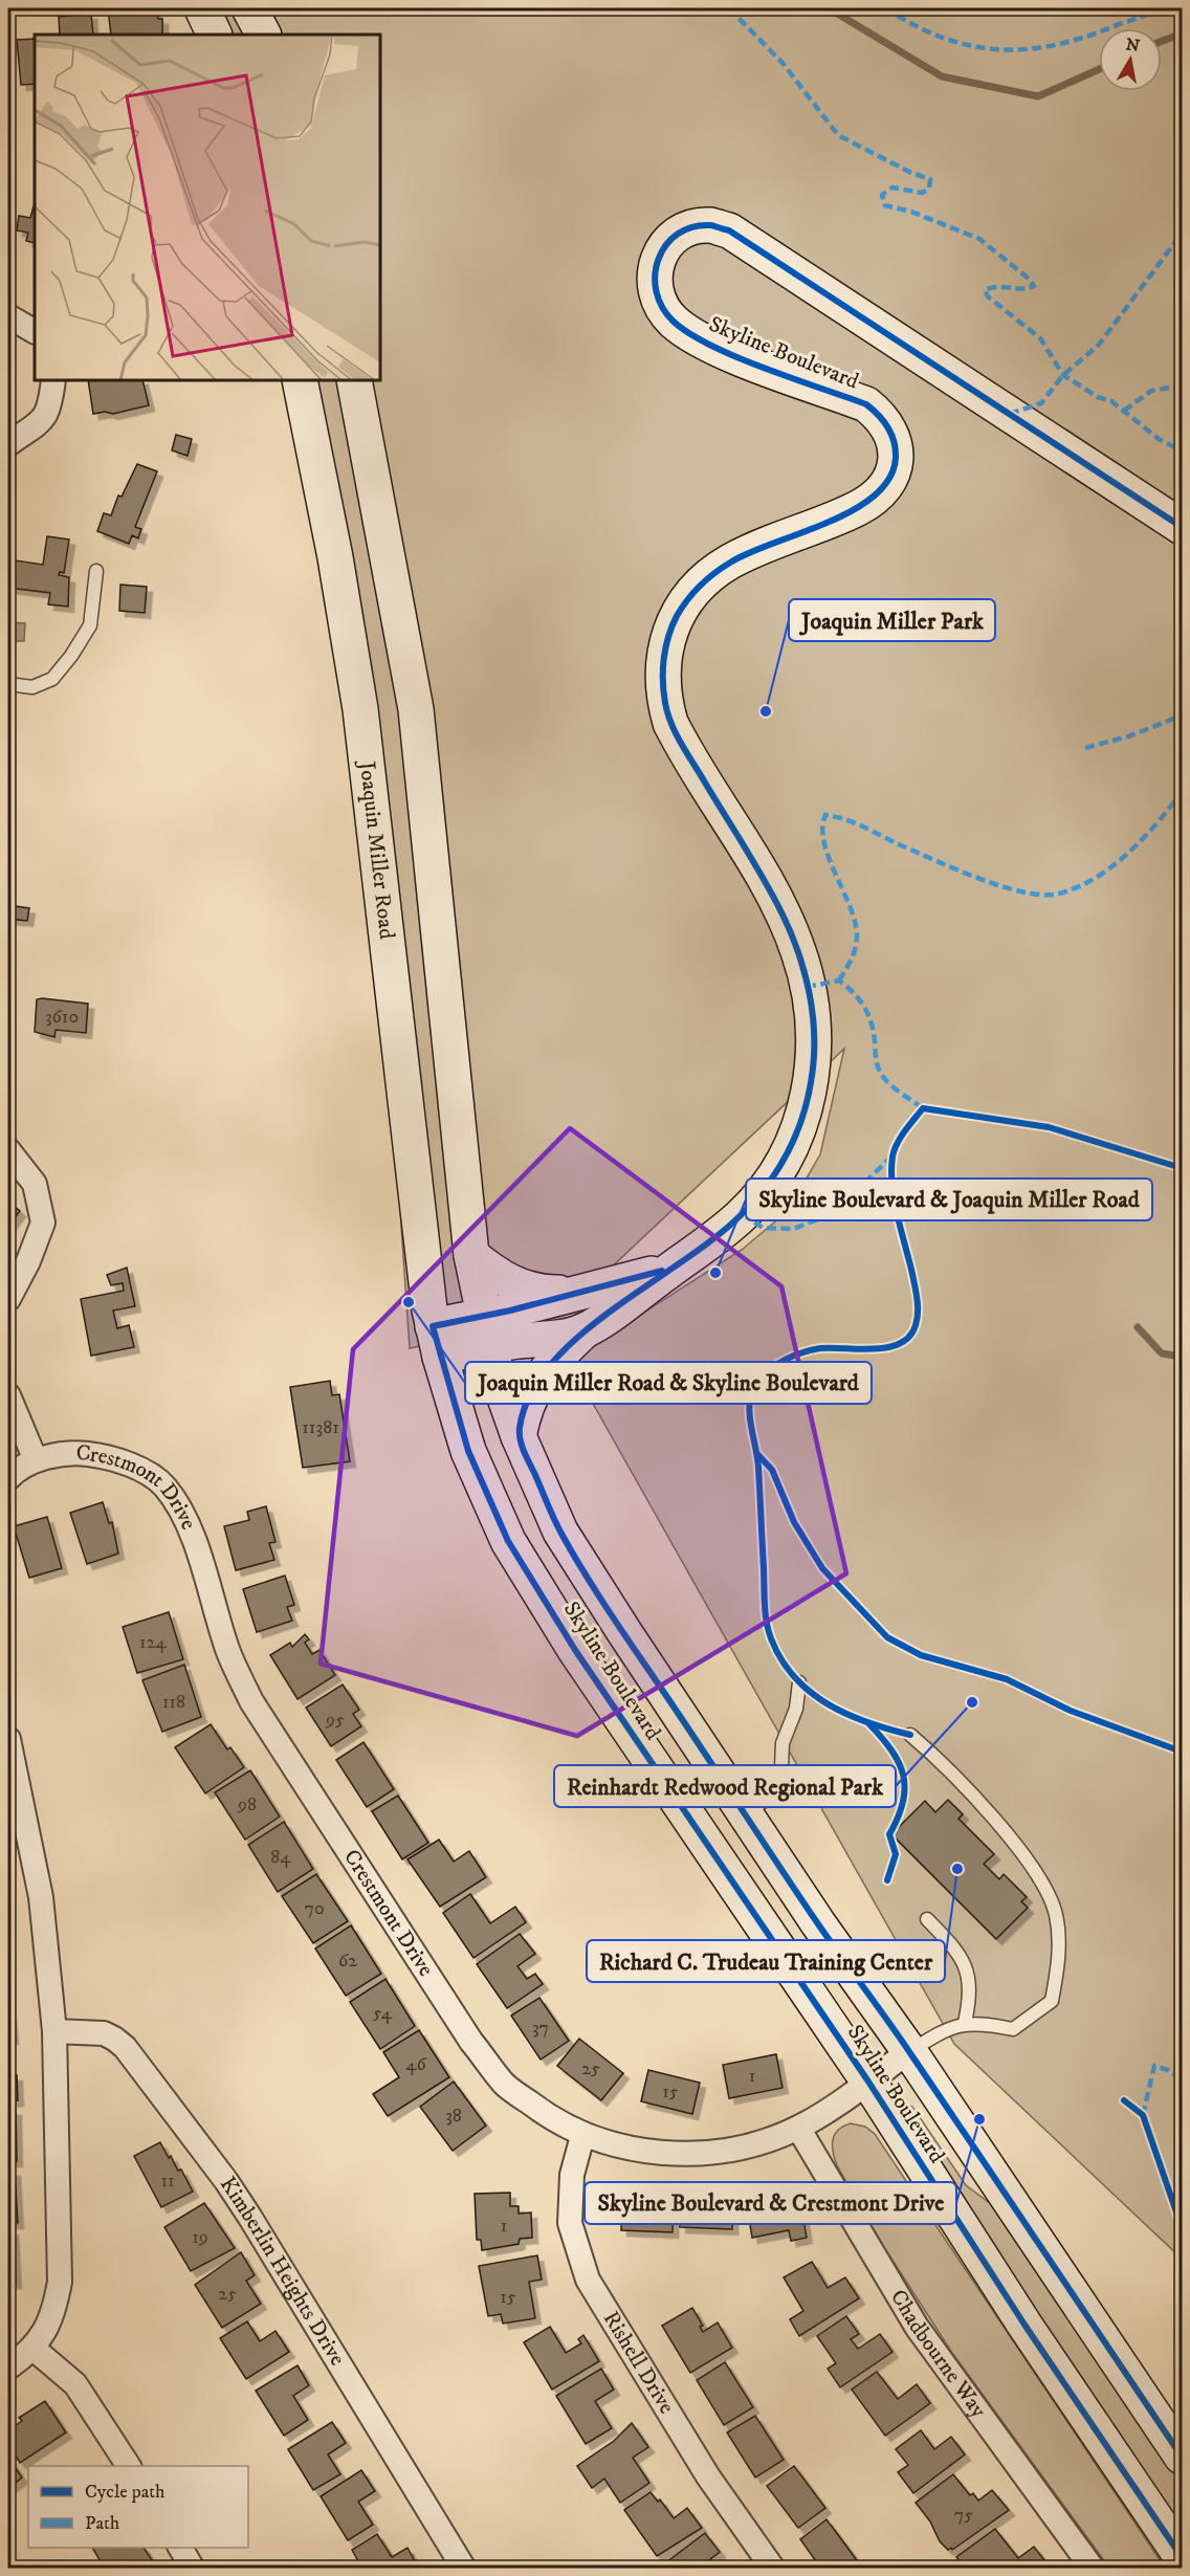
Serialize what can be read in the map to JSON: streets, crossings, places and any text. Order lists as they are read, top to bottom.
{
  "streets": {
    "main road": ["Skyline Boulevard", "Joaquin Miller Road"],
    "street": [
      "Crestmont Drive",
      "Kimberlin Heights Drive",
      "Chadbourne Way",
      "Rishell Drive"
    ]
  },
  "crossings": [
    ["Skyline Boulevard", "Joaquin Miller Road"],
    ["Skyline Boulevard", "Crestmont Drive"],
    ["Crestmont Drive", "Chadbourne Way"],
    ["Crestmont Drive", "Rishell Drive"]
  ],
  "places": [
    "Joaquin Miller Park",
    "Skyline Boulevard & Joaquin Miller Road",
    "Joaquin Miller Road & Skyline Boulevard",
    "Reinhardt Redwood Regional Park",
    "Richard C. Trudeau Training Center",
    "Skyline Boulevard & Crestmont Drive"
  ],
  "house_numbers": [
    "3610",
    "11381",
    "124",
    "118",
    "95",
    "98",
    "84",
    "70",
    "62",
    "54",
    "37",
    "46",
    "25",
    "1",
    "15",
    "38",
    "11",
    "1",
    "19",
    "25",
    "15",
    "75"
  ],
  "legend": ["Cycle path", "Path"],
  "north": "top"
}
